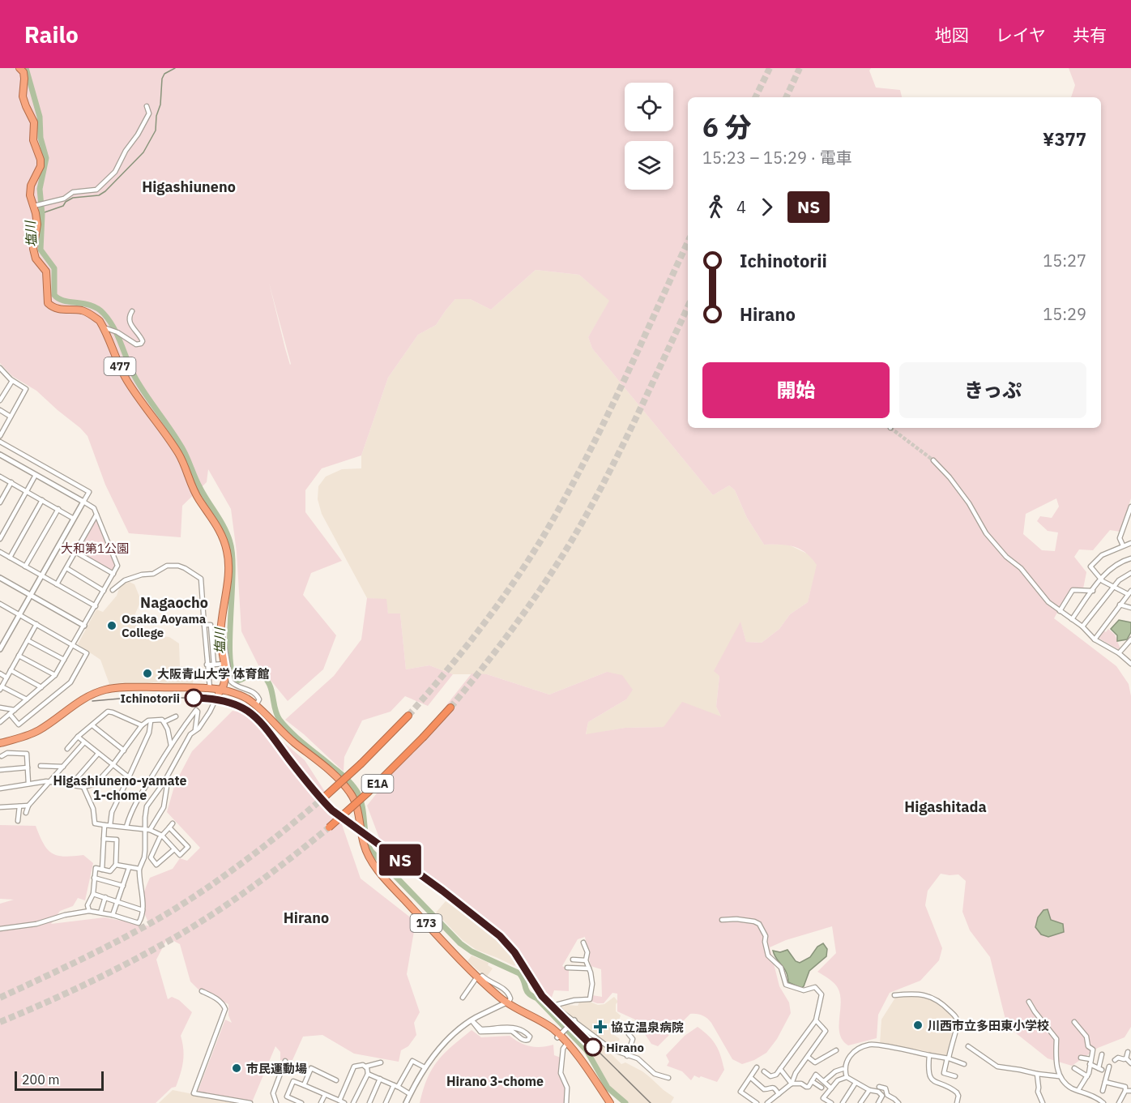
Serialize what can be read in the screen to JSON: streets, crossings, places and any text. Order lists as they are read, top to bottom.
{
  "streets": {
    "highway": ["477", "E1A", "173"]
  },
  "crossings": [
    ["477", "173"]
  ],
  "districts": [
    "Higashiuneno",
    "Nagaocho",
    "Higashiuneno-yamate 1-chome",
    "Higashitada",
    "Hirano",
    "Hirano 3-chome"
  ],
  "water": ["塩川"],
  "parks": ["大和第1公園"],
  "places": {
    "other": [
      "Osaka Aoyama College",
      "大阪青山大学 体育館",
      "Ichinotorii",
      "川西市立多田東小学校",
      "Hirano",
      "市民運動場"
    ],
    "health": ["協立温泉病院"]
  },
  "scale_bar": "200 m",
  "page": {
    "header": "Railo",
    "nav": ["地図", "レイヤ", "共有"],
    "on_map": "NS",
    "heading": ["6 分", "15:23 – 15:29 · 電車", "¥377"],
    "legs": ["4", "NS"],
    "list": [
      {
        "name": "Ichinotorii",
        "value": "15:27"
      },
      {
        "name": "Hirano",
        "value": "15:29"
      }
    ],
    "buttons": ["開始", "きっぷ"],
    "scale": "200 m"
  }
}
